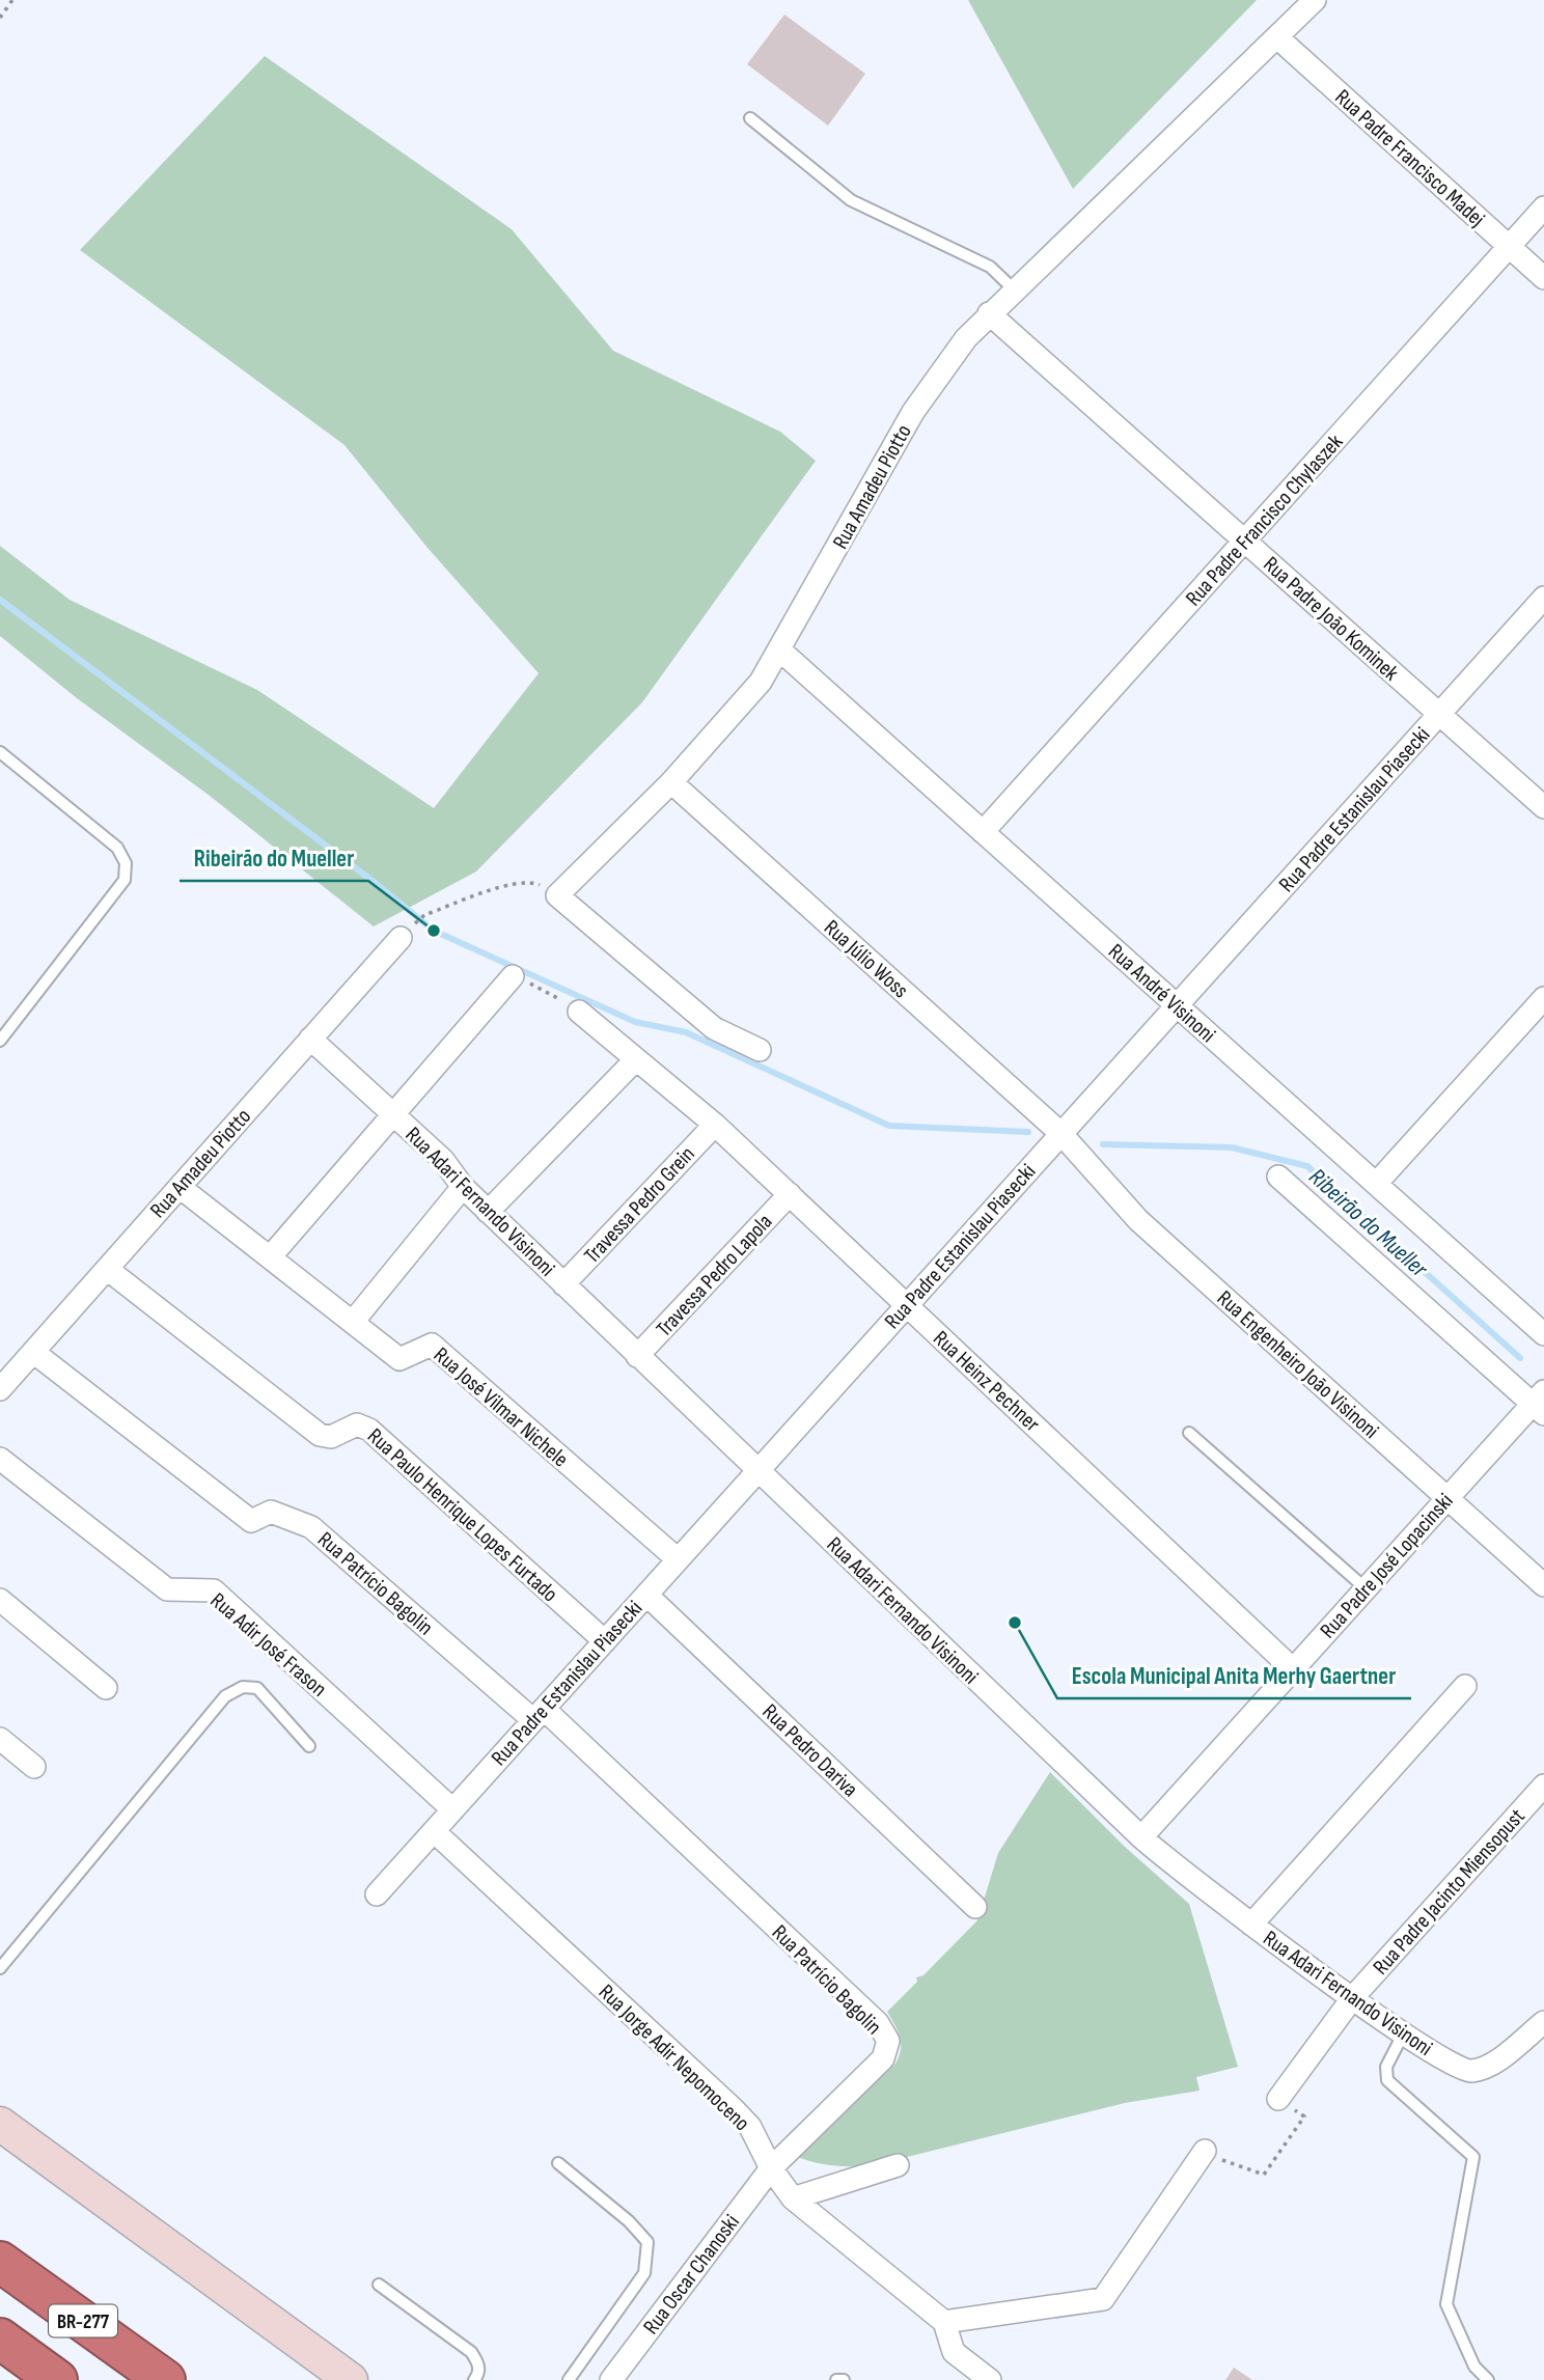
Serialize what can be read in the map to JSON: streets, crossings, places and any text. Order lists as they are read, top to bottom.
{
  "streets": {
    "highway": ["BR-277"],
    "street": [
      "Rua Padre Francisco Madej",
      "Rua Amadeu Piotto",
      "Rua Padre Francisco Chylaszek",
      "Rua Padre João Kominek",
      "Rua Padre Estanislau Piasecki",
      "Rua Júlio Woss",
      "Rua André Visinoni",
      "Rua Adari Fernando Visinoni",
      "Travessa Pedro Grein",
      "Travessa Pedro Lapola",
      "Rua Engenheiro João Visinoni",
      "Rua Heinz Pechner",
      "Rua José Vilmar Nichele",
      "Rua Paulo Henrique Lopes Furtado",
      "Rua Padre José Lopacinski",
      "Rua Patrício Bagolin",
      "Rua Adir José Frason",
      "Rua Pedro Dariva",
      "Rua Padre Jacinto Miensopust",
      "Rua Jorge Adir Nepomoceno",
      "Rua Oscar Chanoski"
    ]
  },
  "crossings": [
    ["Rua Padre Francisco Madej", "Rua Amadeu Piotto"],
    ["Rua Padre Francisco Madej", "Rua Padre Francisco Chylaszek"],
    ["Rua Amadeu Piotto", "Rua Padre João Kominek"],
    ["Rua Amadeu Piotto", "Rua Júlio Woss"],
    ["Rua Amadeu Piotto", "Rua André Visinoni"],
    ["Rua Amadeu Piotto", "Rua Adari Fernando Visinoni"],
    ["Rua Amadeu Piotto", "Rua José Vilmar Nichele"],
    ["Rua Amadeu Piotto", "Rua Paulo Henrique Lopes Furtado"],
    ["Rua Amadeu Piotto", "Rua Patrício Bagolin"],
    ["Rua Padre Francisco Chylaszek", "Rua Padre João Kominek"],
    ["Rua Padre Francisco Chylaszek", "Rua André Visinoni"],
    ["Rua Padre João Kominek", "Rua Padre Estanislau Piasecki"],
    ["Rua Padre Estanislau Piasecki", "Rua Júlio Woss"],
    ["Rua Padre Estanislau Piasecki", "Rua André Visinoni"],
    ["Rua Padre Estanislau Piasecki", "Rua Adari Fernando Visinoni"],
    ["Rua Padre Estanislau Piasecki", "Rua Engenheiro João Visinoni"],
    ["Rua Padre Estanislau Piasecki", "Rua Heinz Pechner"],
    ["Rua Padre Estanislau Piasecki", "Rua José Vilmar Nichele"],
    ["Rua Padre Estanislau Piasecki", "Rua Paulo Henrique Lopes Furtado"],
    ["Rua Padre Estanislau Piasecki", "Rua Patrício Bagolin"],
    ["Rua Padre Estanislau Piasecki", "Rua Adir José Frason"],
    ["Rua Padre Estanislau Piasecki", "Rua Pedro Dariva"],
    ["Rua Padre Estanislau Piasecki", "Rua Jorge Adir Nepomoceno"],
    ["Rua Júlio Woss", "Rua Engenheiro João Visinoni"],
    ["Rua Adari Fernando Visinoni", "Travessa Pedro Grein"],
    ["Rua Adari Fernando Visinoni", "Travessa Pedro Lapola"],
    ["Rua Adari Fernando Visinoni", "Rua Padre José Lopacinski"],
    ["Rua Adari Fernando Visinoni", "Rua Padre Jacinto Miensopust"],
    ["Travessa Pedro Grein", "Rua Heinz Pechner"],
    ["Travessa Pedro Lapola", "Rua Heinz Pechner"],
    ["Rua Engenheiro João Visinoni", "Rua Padre José Lopacinski"],
    ["Rua Heinz Pechner", "Rua Padre José Lopacinski"],
    ["Rua Patrício Bagolin", "Rua Jorge Adir Nepomoceno"],
    ["Rua Patrício Bagolin", "Rua Oscar Chanoski"],
    ["Rua Jorge Adir Nepomoceno", "Rua Oscar Chanoski"]
  ],
  "water": ["Ribeirão do Mueller"],
  "places": ["Ribeirão do Mueller", "Escola Municipal Anita Merhy Gaertner"]
}
